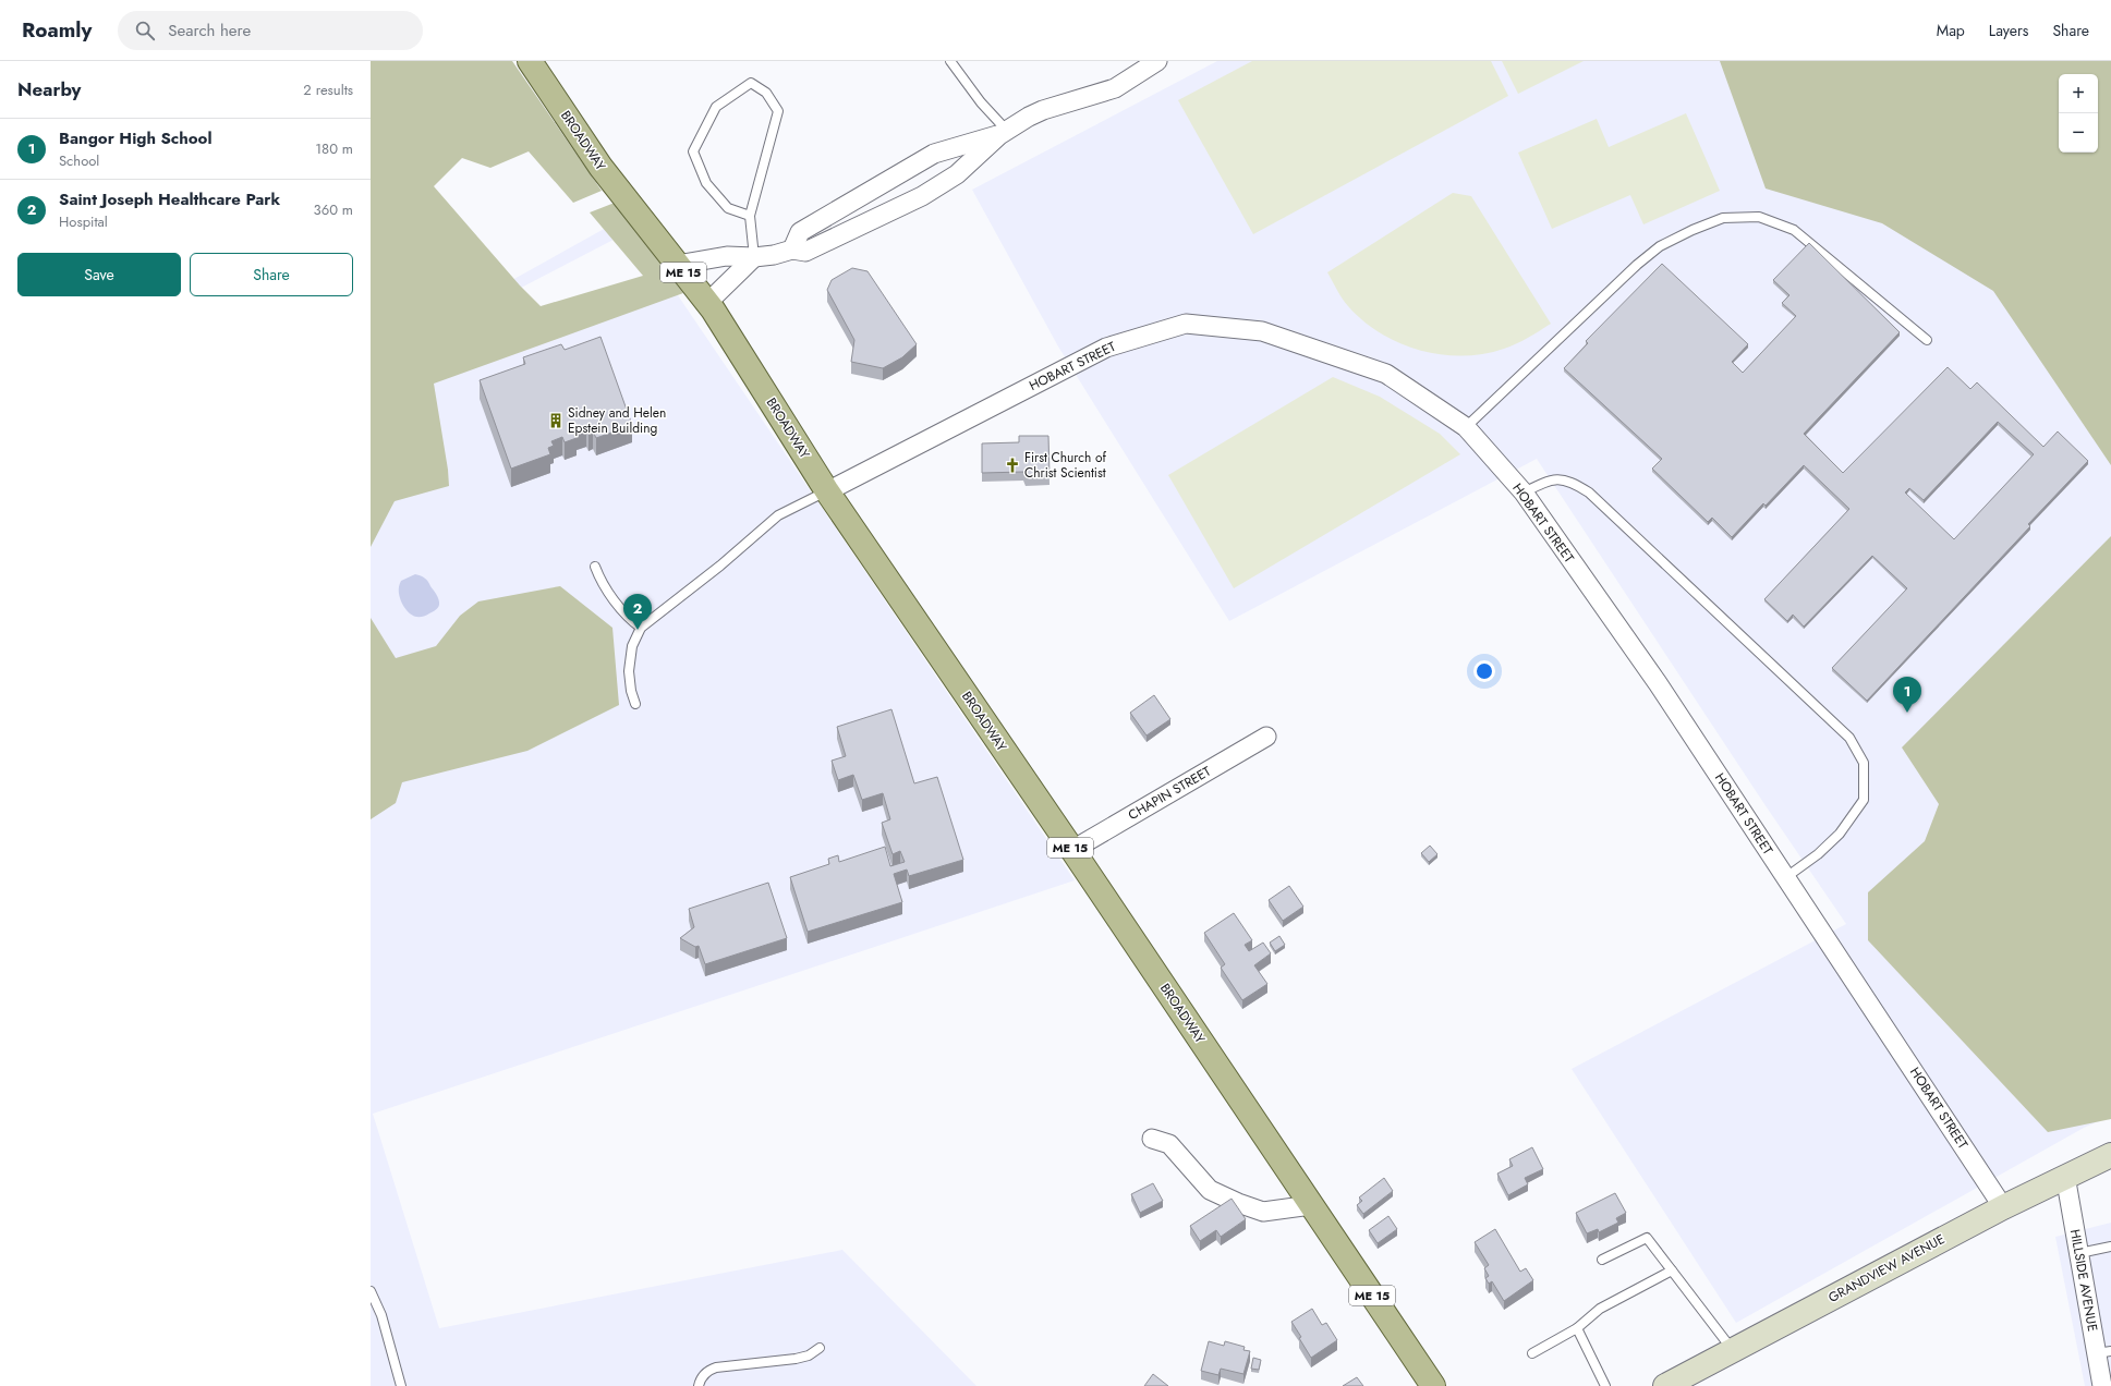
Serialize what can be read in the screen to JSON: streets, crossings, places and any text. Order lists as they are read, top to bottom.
{
  "streets": {
    "main road": ["BROADWAY", "ME 15"],
    "street": [
      "HOBART STREET",
      "CHAPIN STREET",
      "GRANDVIEW AVENUE",
      "HILLSIDE AVENUE"
    ]
  },
  "crossings": [
    ["BROADWAY", "HOBART STREET"],
    ["BROADWAY", "CHAPIN STREET"],
    ["HOBART STREET", "GRANDVIEW AVENUE"],
    ["GRANDVIEW AVENUE", "HILLSIDE AVENUE"]
  ],
  "places": {
    "building": ["Sidney and Helen Epstein Building"],
    "church": ["First Church of Christ Scientist"]
  },
  "page": {
    "header": "Roamly",
    "search": "Search here",
    "nav": ["Map", "Layers", "Share"],
    "heading": ["Nearby", "2 results"],
    "map_buttons": ["+", "−"],
    "list": [
      {
        "mark": "1",
        "name": "Bangor High School",
        "note": "School",
        "value": "180 m"
      },
      {
        "mark": "2",
        "name": "Saint Joseph Healthcare Park",
        "note": "Hospital",
        "value": "360 m"
      }
    ],
    "buttons": ["Save", "Share"],
    "pins": ["2", "1"]
  }
}
